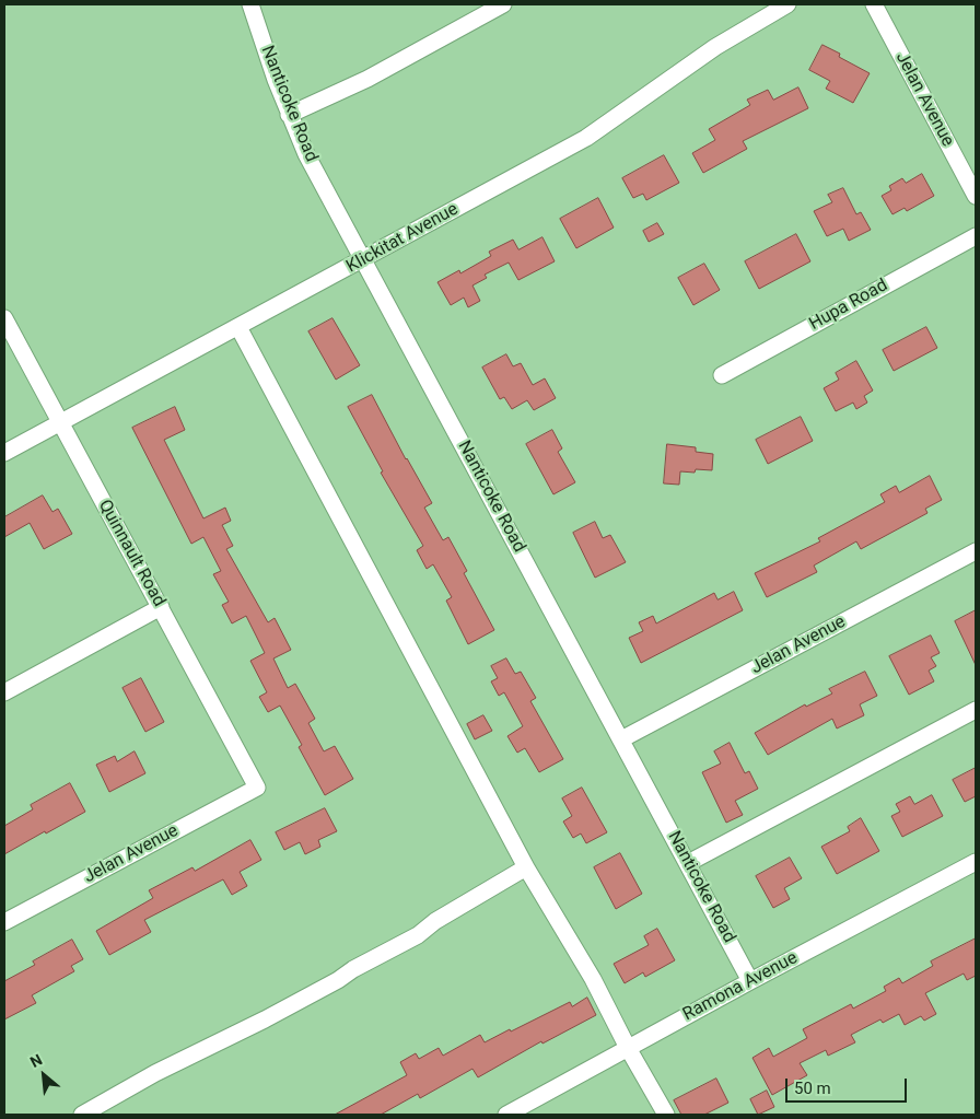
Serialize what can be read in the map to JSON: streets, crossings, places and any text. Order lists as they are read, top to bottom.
{
  "streets": {
    "street": [
      "Jelan Avenue",
      "Nanticoke Road",
      "Klickitat Avenue",
      "Hupa Road",
      "Quinnault Road",
      "Ramona Avenue"
    ]
  },
  "crossings": [
    ["Jelan Avenue", "Nanticoke Road"],
    ["Jelan Avenue", "Quinnault Road"],
    ["Nanticoke Road", "Klickitat Avenue"],
    ["Nanticoke Road", "Ramona Avenue"],
    ["Klickitat Avenue", "Quinnault Road"]
  ],
  "scale_bar": "50 m",
  "north": "top left"
}
